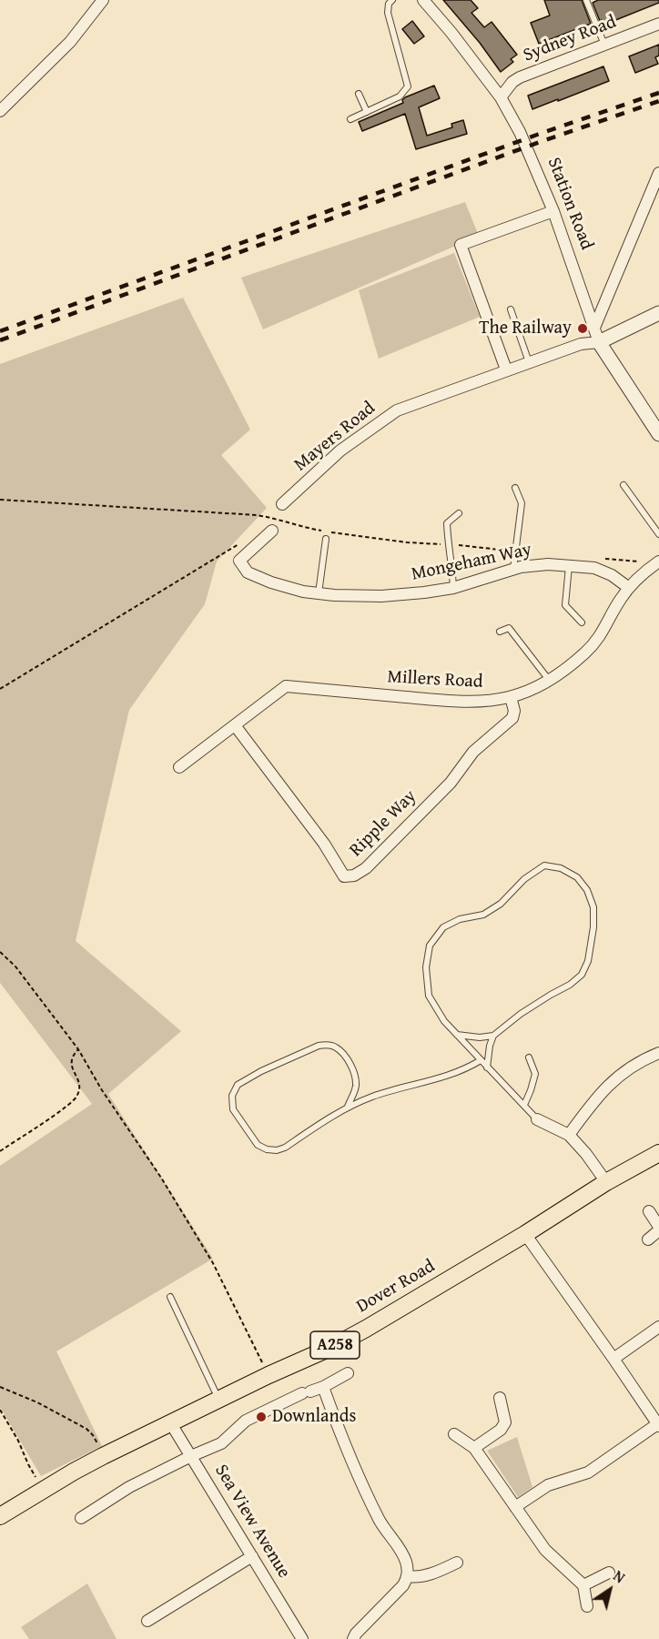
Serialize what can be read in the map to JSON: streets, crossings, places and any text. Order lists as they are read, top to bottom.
{
  "streets": {
    "main road": ["Dover Road", "A258"],
    "street": [
      "Sydney Road",
      "Station Road",
      "Mayers Road",
      "Mongeham Way",
      "Millers Road",
      "Ripple Way",
      "Sea View Avenue"
    ]
  },
  "crossings": [
    ["Sydney Road", "Station Road"],
    ["Station Road", "Mayers Road"],
    ["Mongeham Way", "Millers Road"],
    ["Millers Road", "Ripple Way"],
    ["Dover Road", "Sea View Avenue"]
  ],
  "places": ["The Railway", "Downlands"],
  "north": "top right"
}
